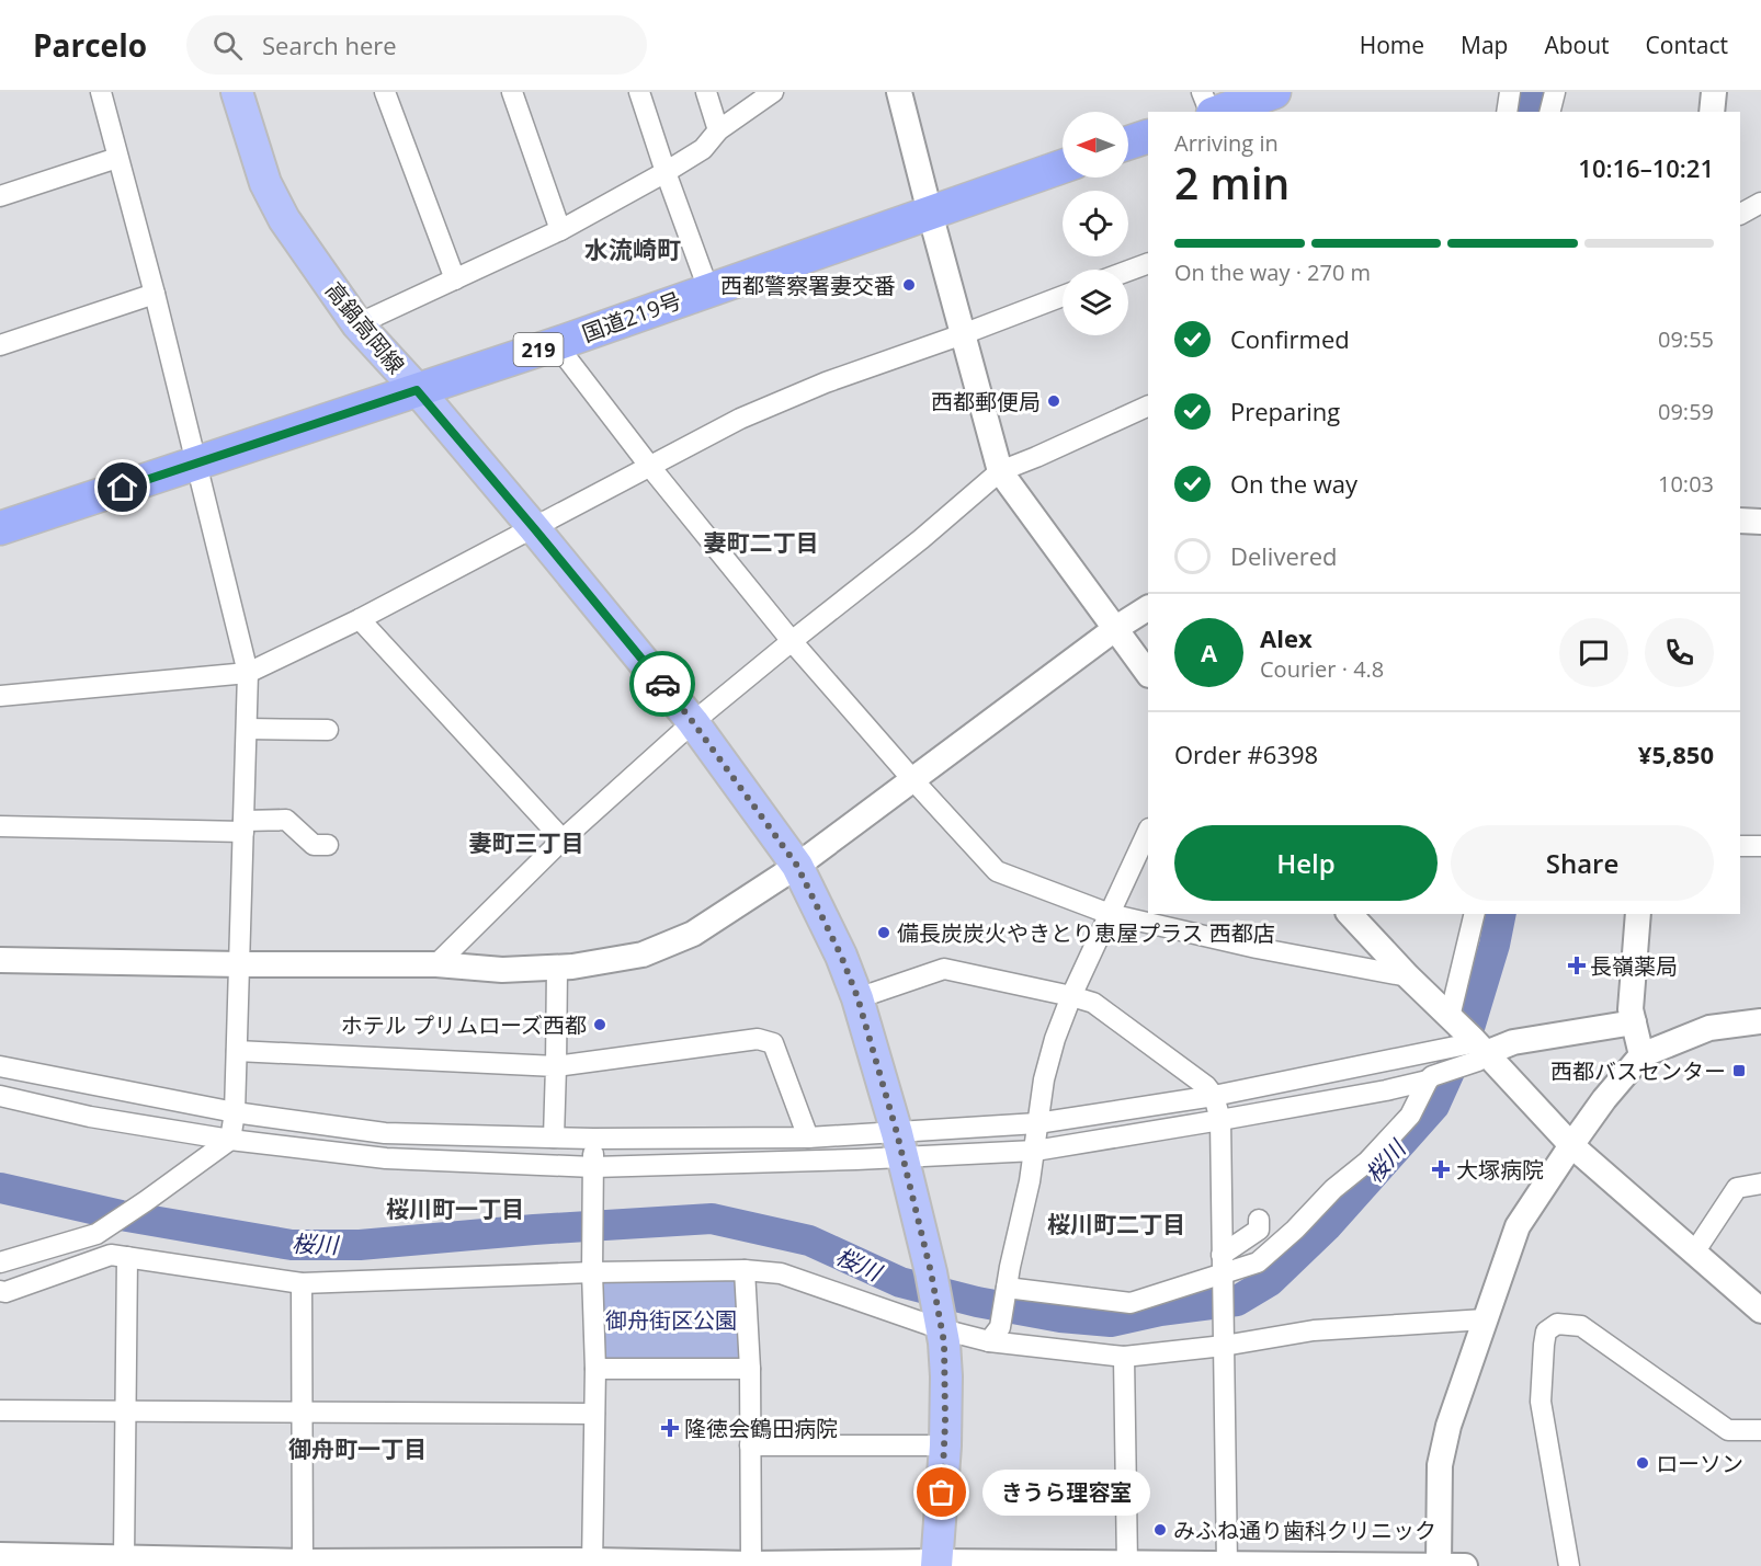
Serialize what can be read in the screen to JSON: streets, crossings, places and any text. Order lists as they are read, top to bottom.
{
  "streets": {
    "highway": ["国道219号", "219"],
    "main road": ["高鍋高岡線"]
  },
  "crossings": [
    ["国道219号", "高鍋高岡線"]
  ],
  "districts": [
    "水流崎町",
    "妻町二丁目",
    "妻町三丁目",
    "桜川町一丁目",
    "桜川町二丁目",
    "御舟町一丁目"
  ],
  "water": ["桜川"],
  "parks": ["御舟街区公園"],
  "places": {
    "other": [
      "西都警察署妻交番",
      "西都郵便局",
      "備長炭炭火やきとり恵屋プラス 西都店",
      "ホテル プリムローズ西都",
      "ローソン",
      "きうら理容室",
      "みふね通り歯科クリニック"
    ],
    "health": ["長嶺薬局", "大塚病院", "隆徳会鶴田病院"],
    "transit": ["西都バスセンター"]
  },
  "north": "left",
  "page": {
    "header": "Parcelo",
    "search": "Search here",
    "nav": [
      "Home",
      "Map",
      "About",
      "Contact"
    ],
    "heading": ["2 min", "Arriving in", "10:16–10:21"],
    "panel": [
      "Alex",
      "Courier · 4.8",
      "Order #6398",
      "¥5,850"
    ],
    "bar": "On the way · 270 m",
    "list": [
      ["Confirmed", "09:55"],
      ["Preparing", "09:59"],
      ["On the way", "10:03"],
      "Delivered"
    ],
    "round": "A",
    "buttons": ["Help", "Share"],
    "bubble": "きうら理容室"
  }
}
